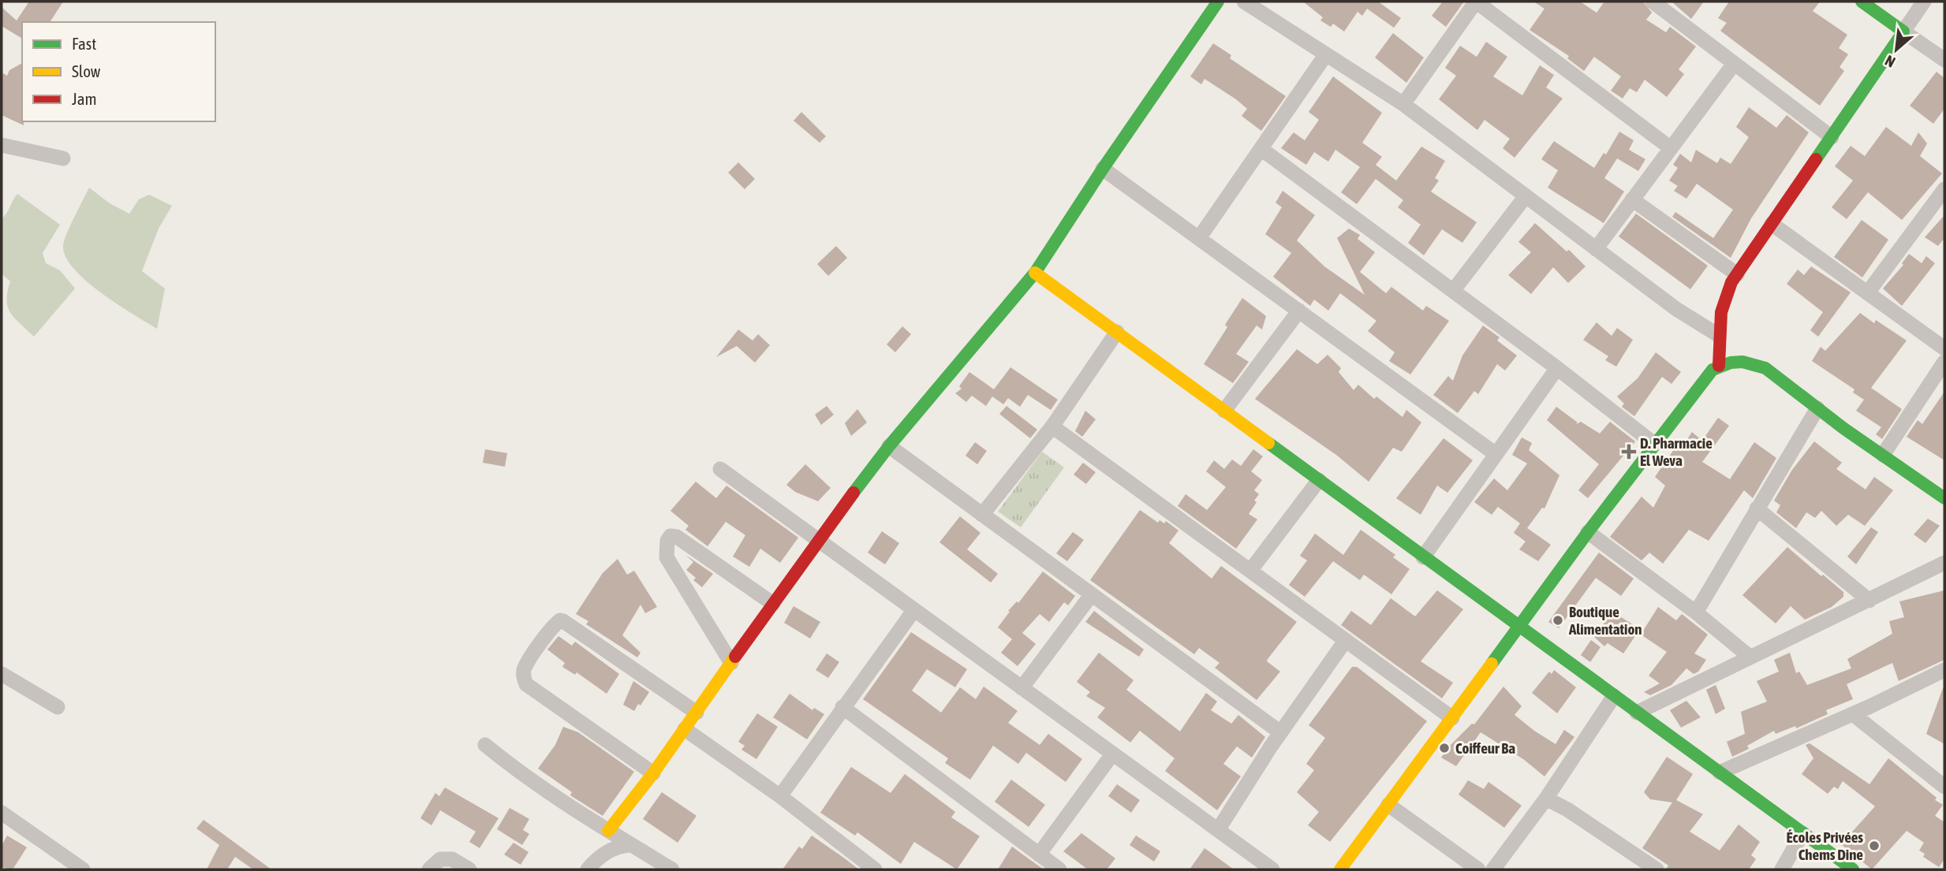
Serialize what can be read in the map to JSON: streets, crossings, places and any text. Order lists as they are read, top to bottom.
{
  "places": {
    "health": ["D. Pharmacie El Weva"],
    "other": ["Boutique Alimentation", "Coiffeur Ba", "Écoles Privées Chems Dine"]
  },
  "legend": ["Fast", "Slow", "Jam"],
  "north": "bottom left"
}
